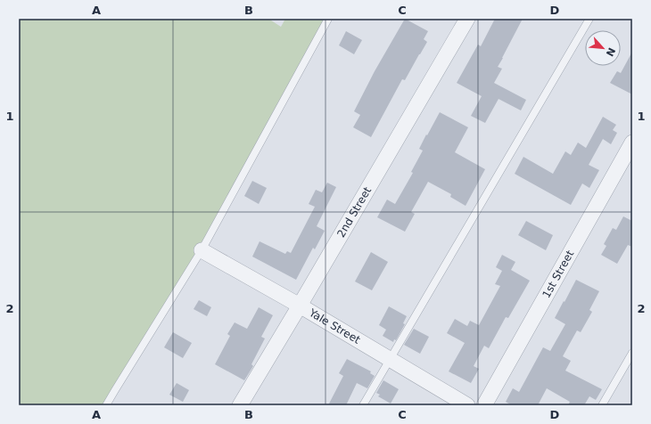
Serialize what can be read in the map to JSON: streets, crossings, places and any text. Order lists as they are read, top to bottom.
{
  "streets": {
    "street": ["2nd Street", "1st Street", "Yale Street"]
  },
  "crossings": [
    ["2nd Street", "Yale Street"]
  ],
  "north": "bottom right",
  "grid": {
    "columns": [
      "A",
      "B",
      "C",
      "D"
    ],
    "rows": ["1", "2"]
  }
}
